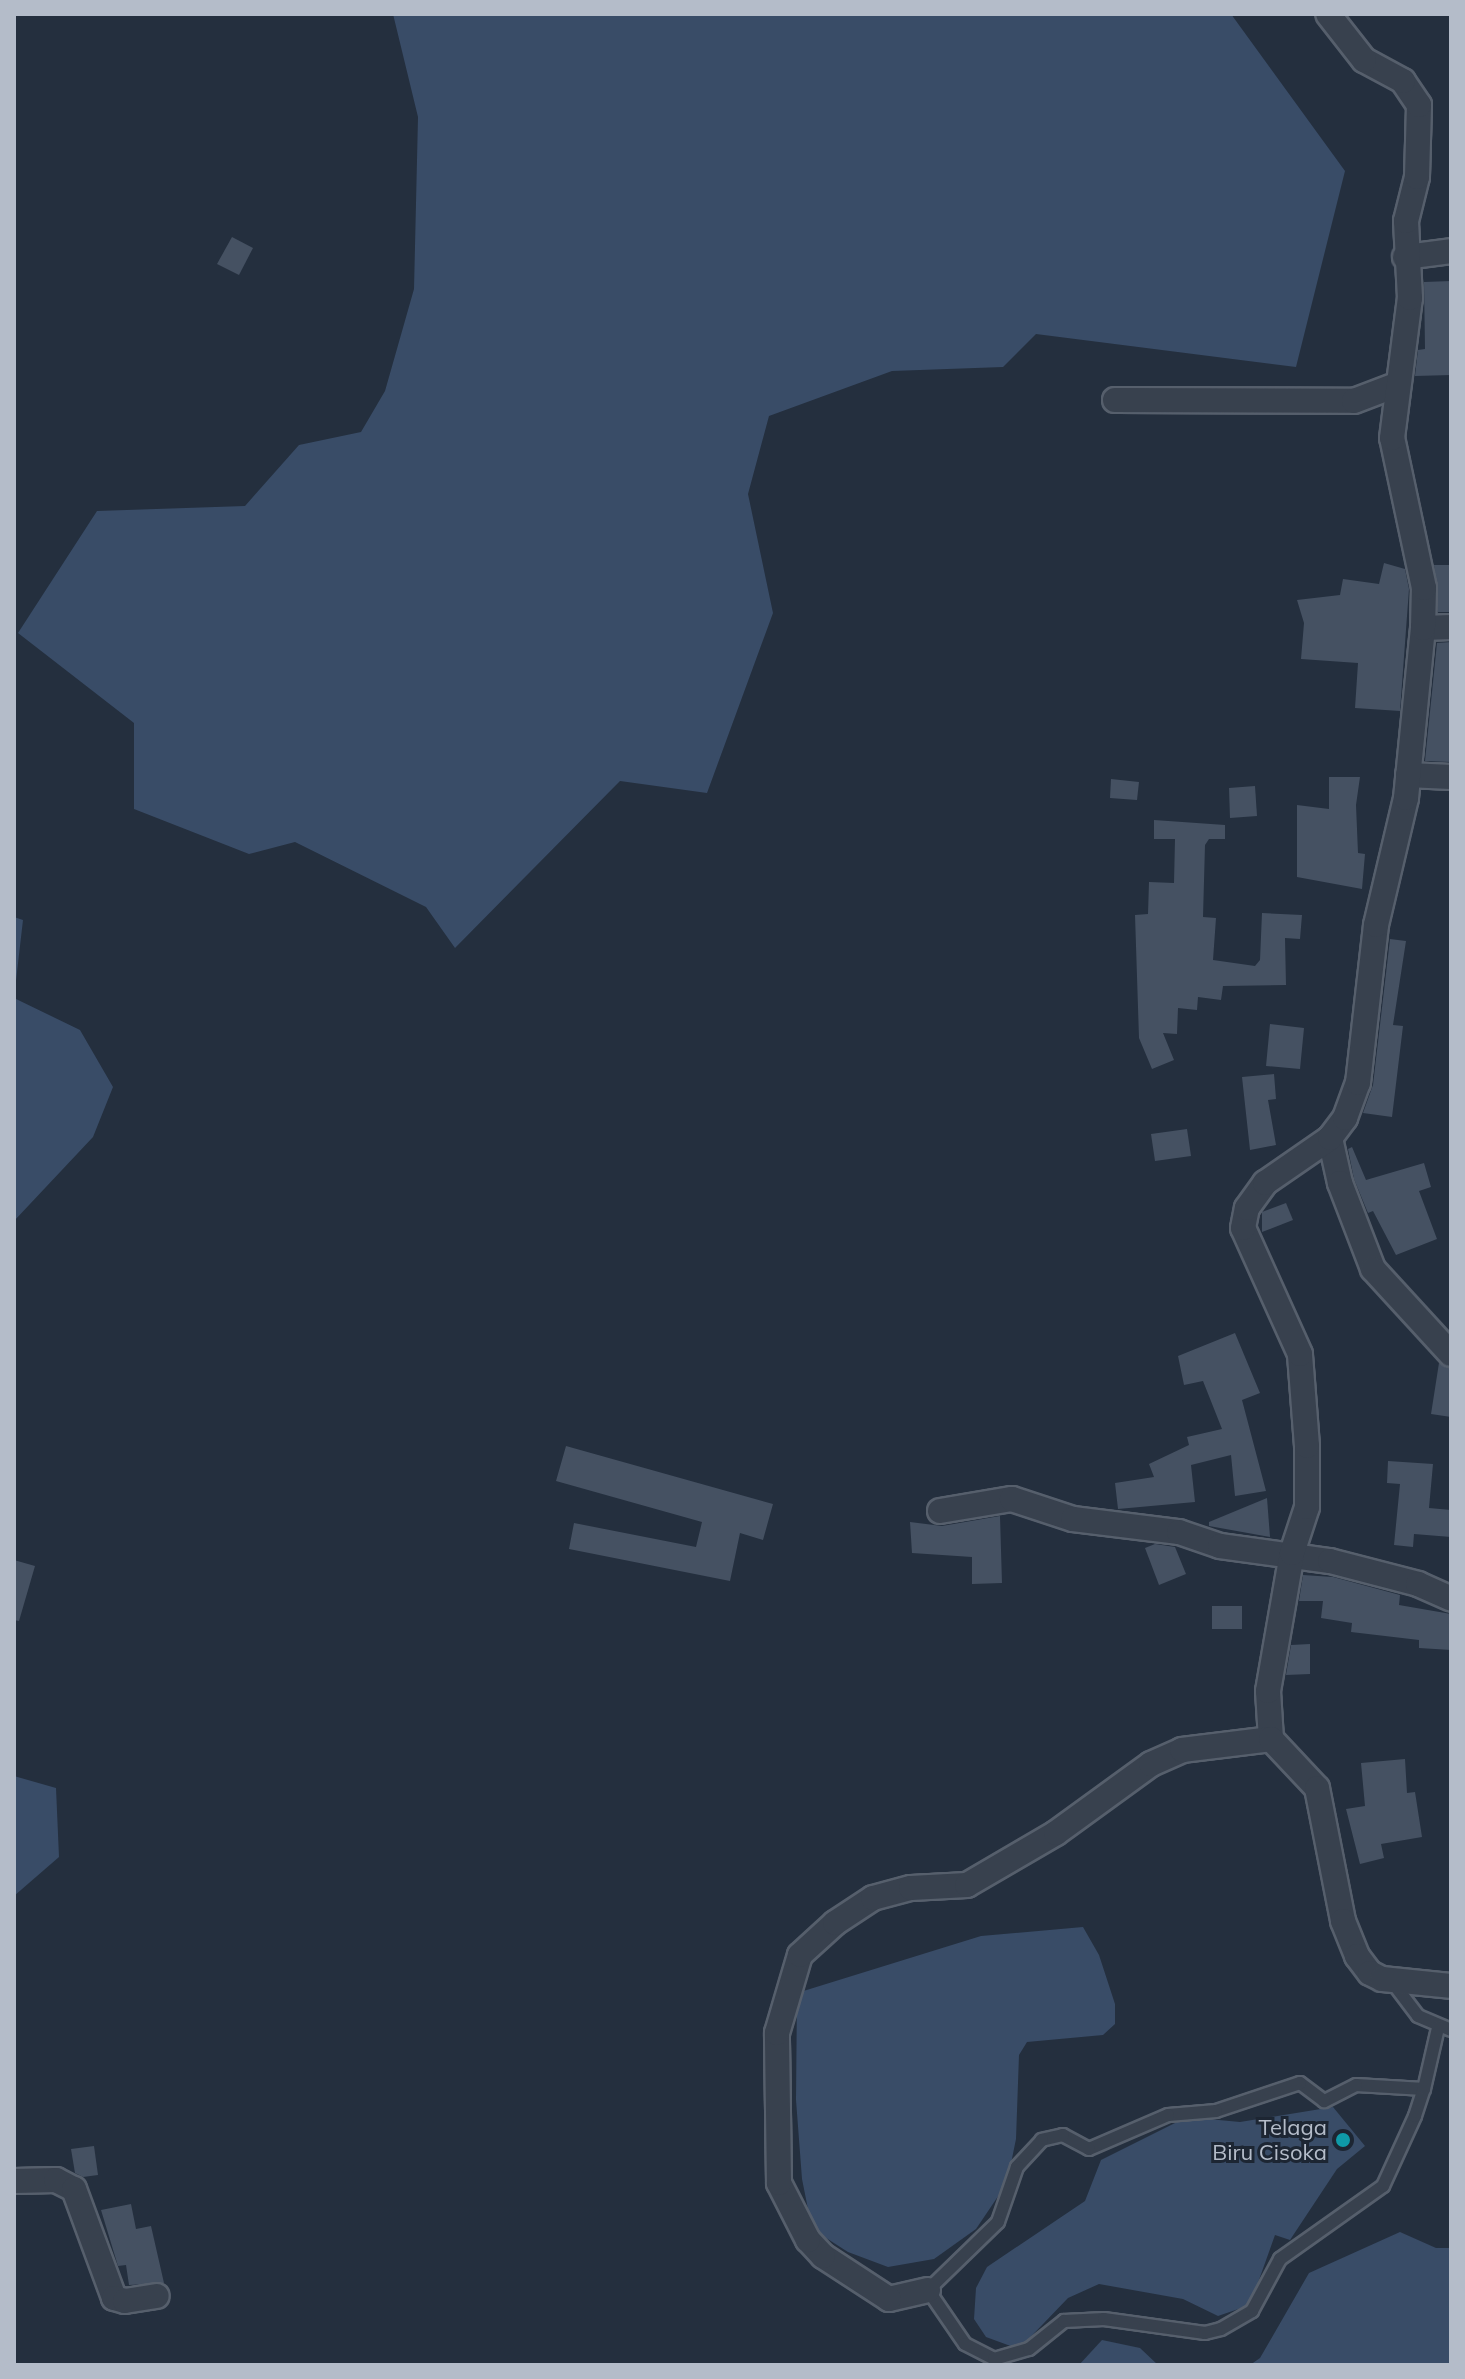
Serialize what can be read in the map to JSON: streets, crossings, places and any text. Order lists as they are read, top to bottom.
{
  "places": ["Telaga Biru Cisoka"]
}
